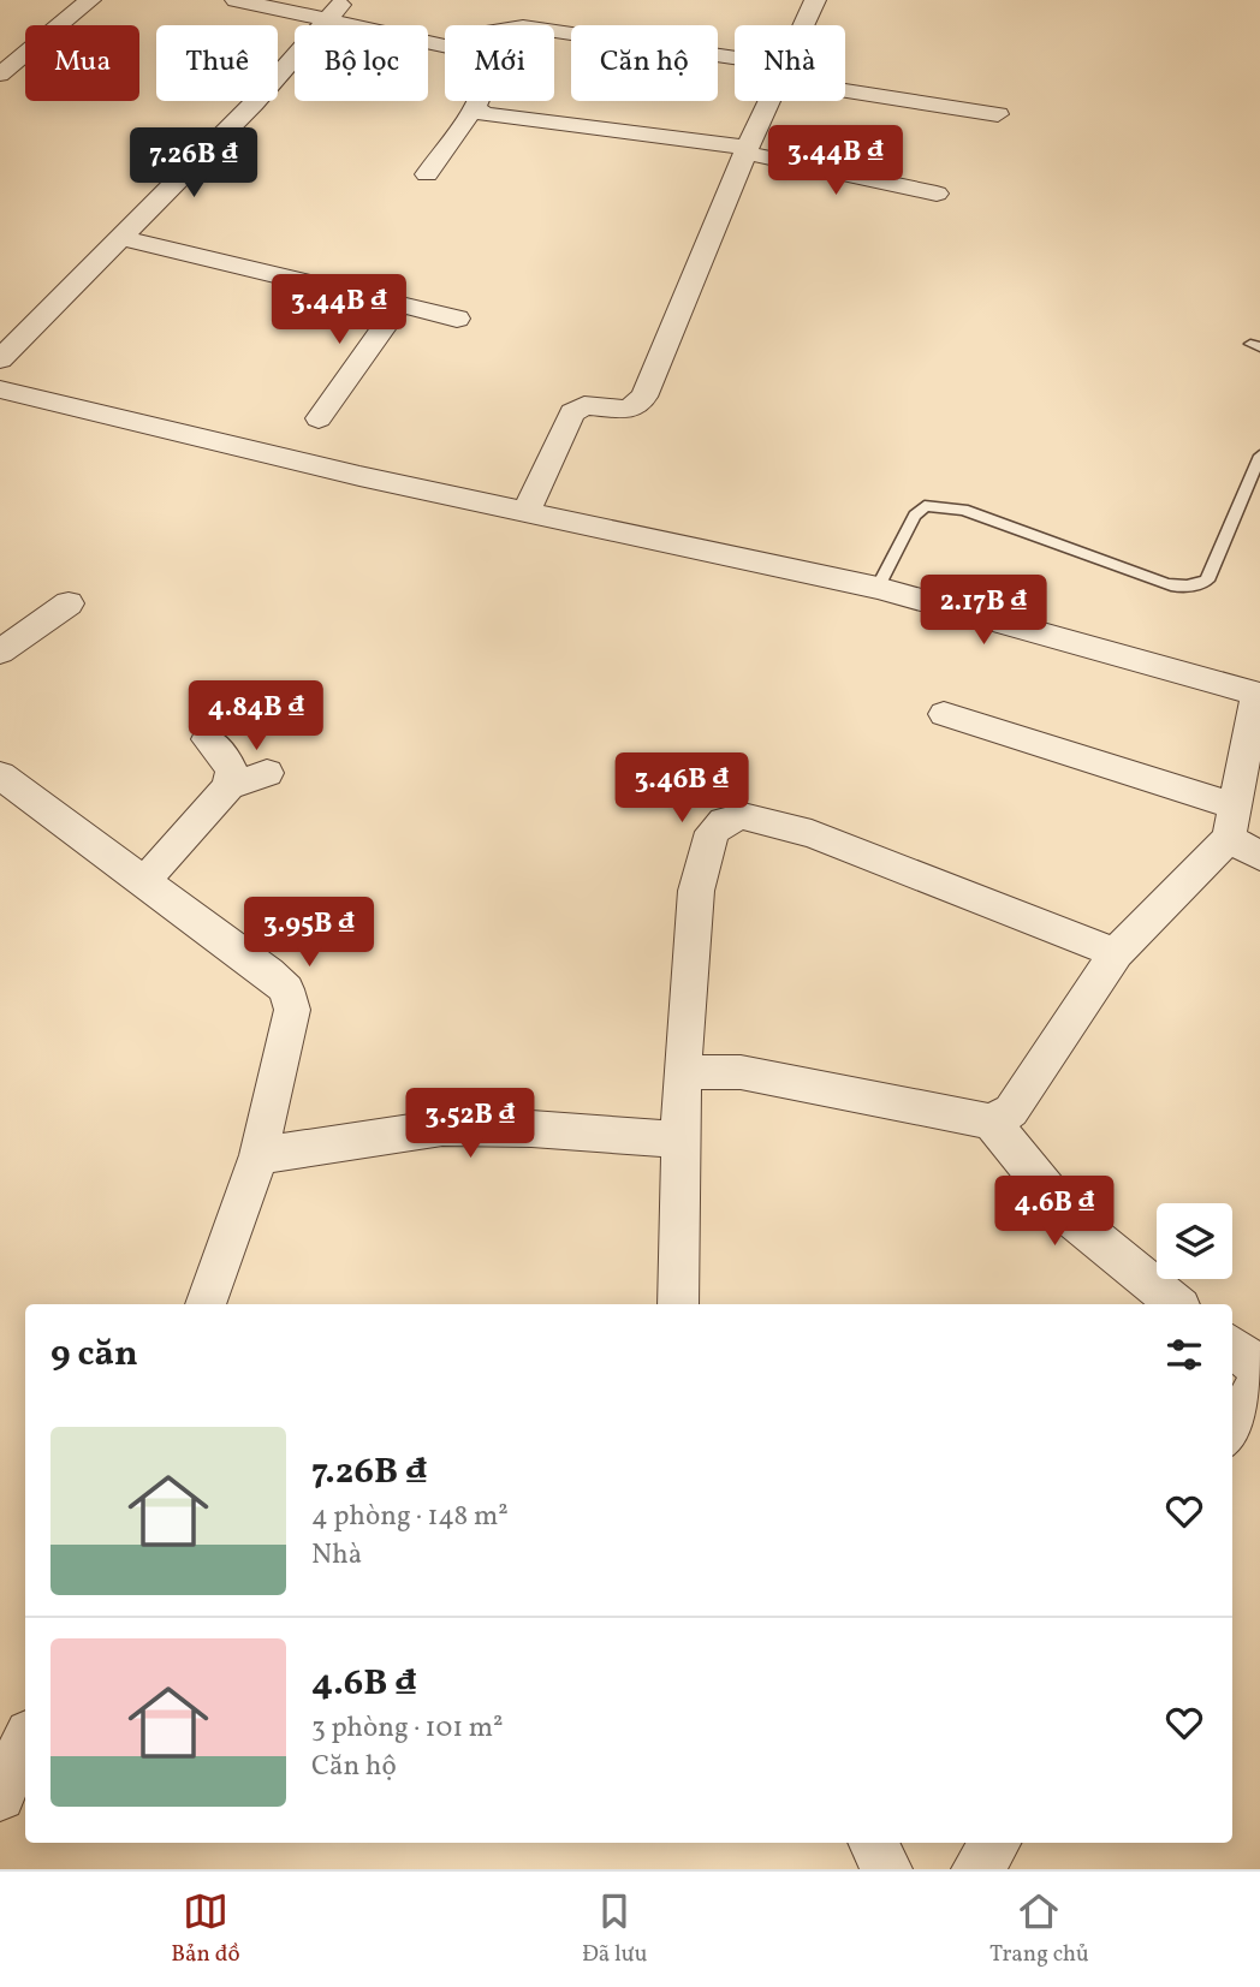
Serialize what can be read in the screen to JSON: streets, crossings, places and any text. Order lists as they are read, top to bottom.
{
  "page": {
    "chip": [
      "Mua",
      "Thuê",
      "Bộ lọc",
      "Mới",
      "Căn hộ",
      "Nhà"
    ],
    "price": [
      "3.44B ₫",
      "7.26B ₫",
      "3.44B ₫",
      "2.17B ₫",
      "4.84B ₫",
      "3.46B ₫",
      "3.95B ₫",
      "3.52B ₫",
      "4.6B ₫"
    ],
    "heading": "9 căn",
    "list": [
      {
        "name": "7.26B ₫",
        "note": "4 phòng · 148 m² · Nhà"
      },
      {
        "name": "4.6B ₫",
        "note": "3 phòng · 101 m² · Căn hộ"
      }
    ],
    "tabs": ["Bản đồ", "Đã lưu", "Trang chủ"]
  }
}
